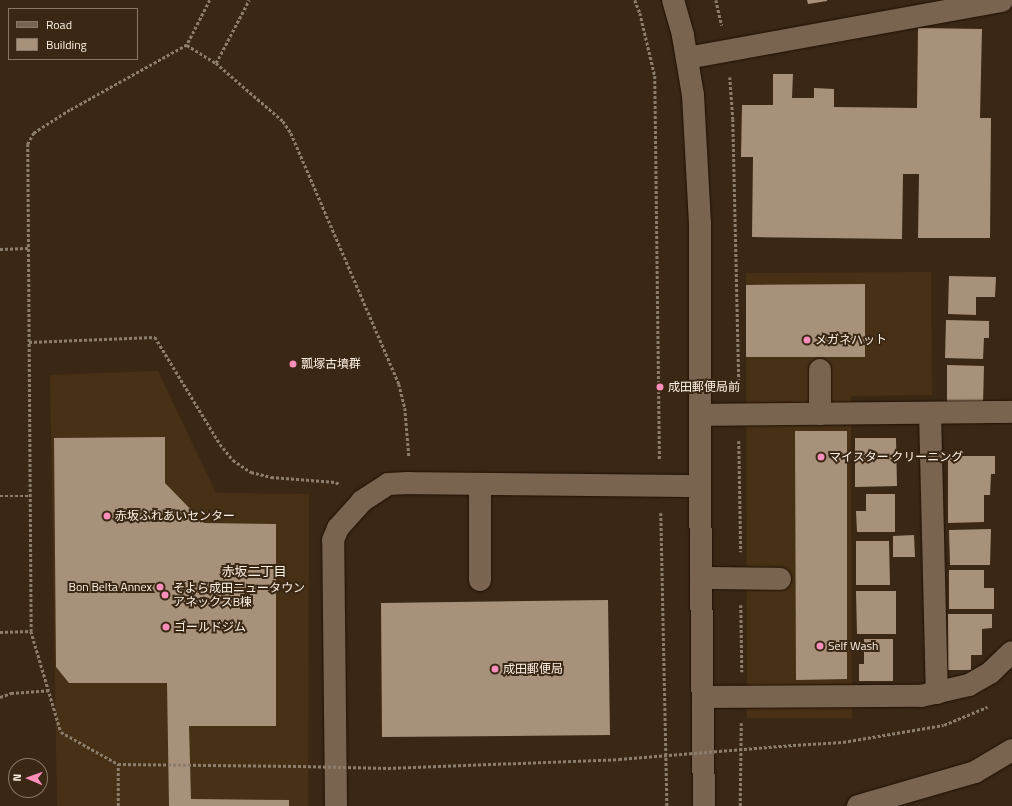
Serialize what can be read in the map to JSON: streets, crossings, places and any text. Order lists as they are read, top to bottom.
{
  "districts": ["赤坂二丁目"],
  "places": [
    "メガネハット",
    "瓢塚古墳群",
    "成田郵便局前",
    "マイスター クリーニング",
    "赤坂ふれあいセンター",
    "Bon Belta Annex",
    "そよら成田ニュータウン アネックスB棟",
    "ゴールドジム",
    "Self Wash",
    "成田郵便局"
  ],
  "legend": ["Road", "Building"],
  "north": "left"
}
